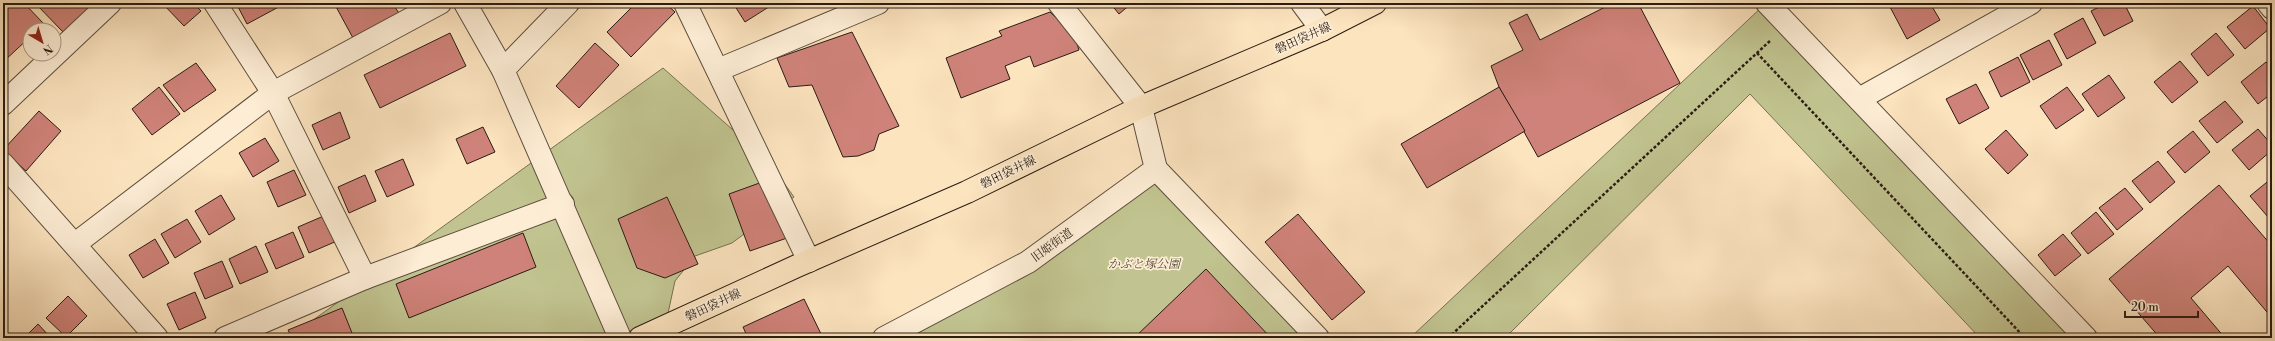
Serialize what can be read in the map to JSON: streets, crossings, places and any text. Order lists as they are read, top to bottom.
{
  "streets": {
    "main road": ["磐田袋井線"],
    "street": ["旧姫街道"]
  },
  "parks": ["かぶと塚公園"],
  "scale_bar": "20 m",
  "north": "bottom right"
}
